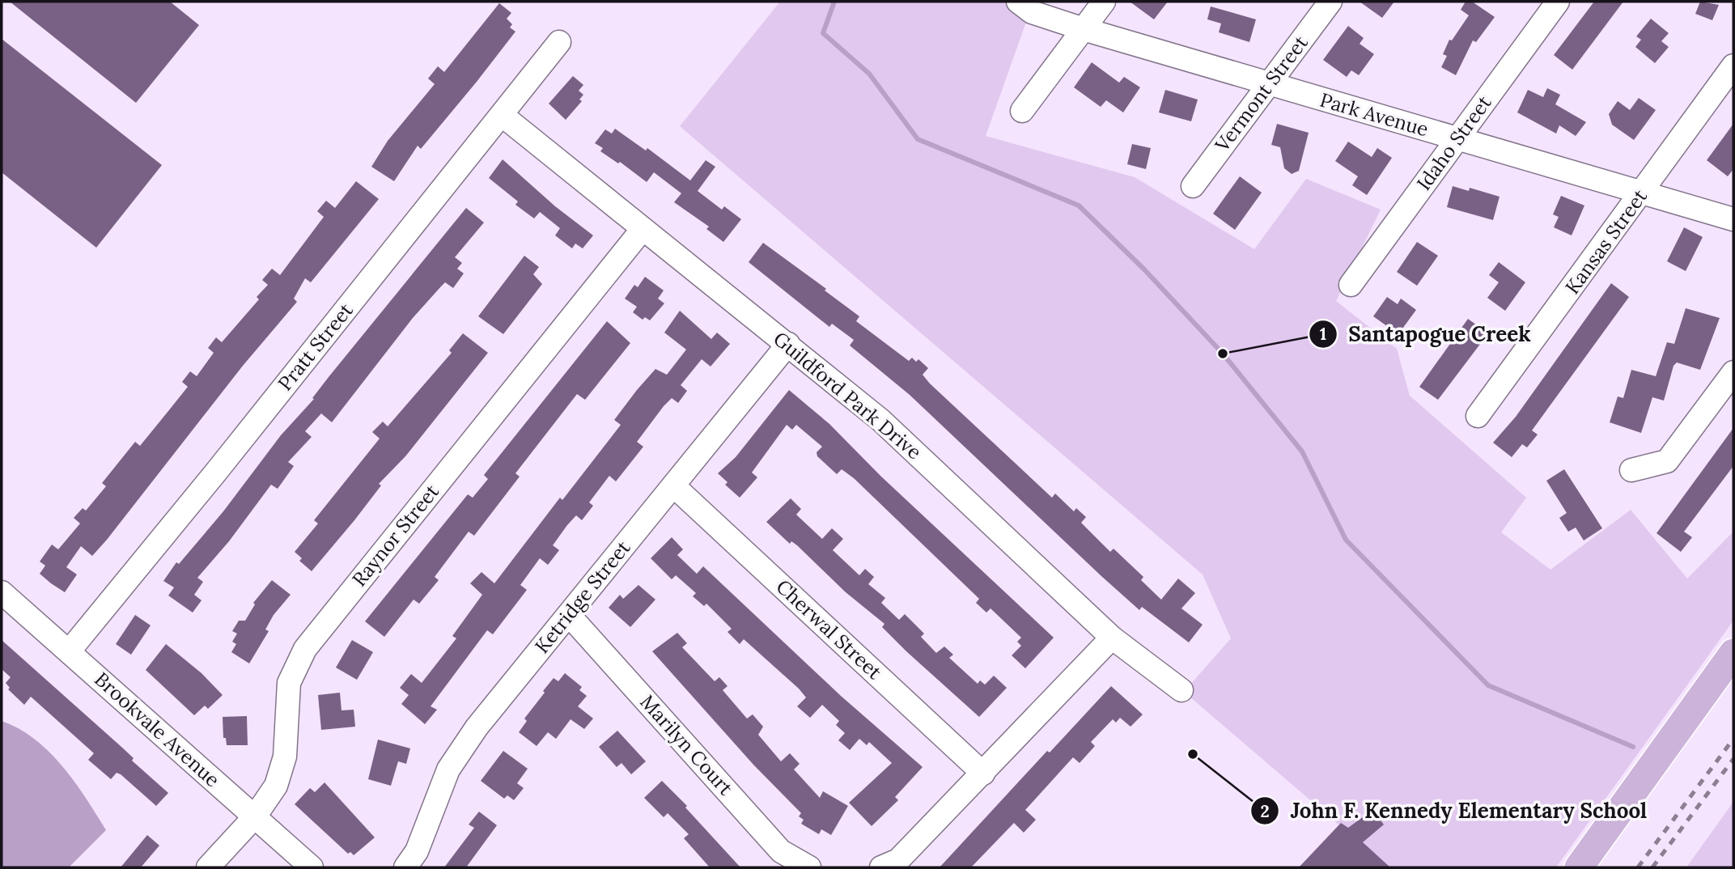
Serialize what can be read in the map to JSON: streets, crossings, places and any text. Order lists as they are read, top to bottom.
{
  "streets": {
    "street": [
      "Vermont Street",
      "Park Avenue",
      "Idaho Street",
      "Kansas Street",
      "Pratt Street",
      "Guildford Park Drive",
      "Raynor Street",
      "Ketridge Street",
      "Cherwal Street",
      "Brookvale Avenue",
      "Marilyn Court"
    ]
  },
  "crossings": [
    ["Vermont Street", "Park Avenue"],
    ["Park Avenue", "Idaho Street"],
    ["Park Avenue", "Kansas Street"],
    ["Pratt Street", "Guildford Park Drive"],
    ["Pratt Street", "Brookvale Avenue"],
    ["Guildford Park Drive", "Raynor Street"],
    ["Guildford Park Drive", "Ketridge Street"],
    ["Raynor Street", "Brookvale Avenue"],
    ["Ketridge Street", "Cherwal Street"],
    ["Ketridge Street", "Marilyn Court"]
  ],
  "places": ["Santapogue Creek", "John F. Kennedy Elementary School"]
}
